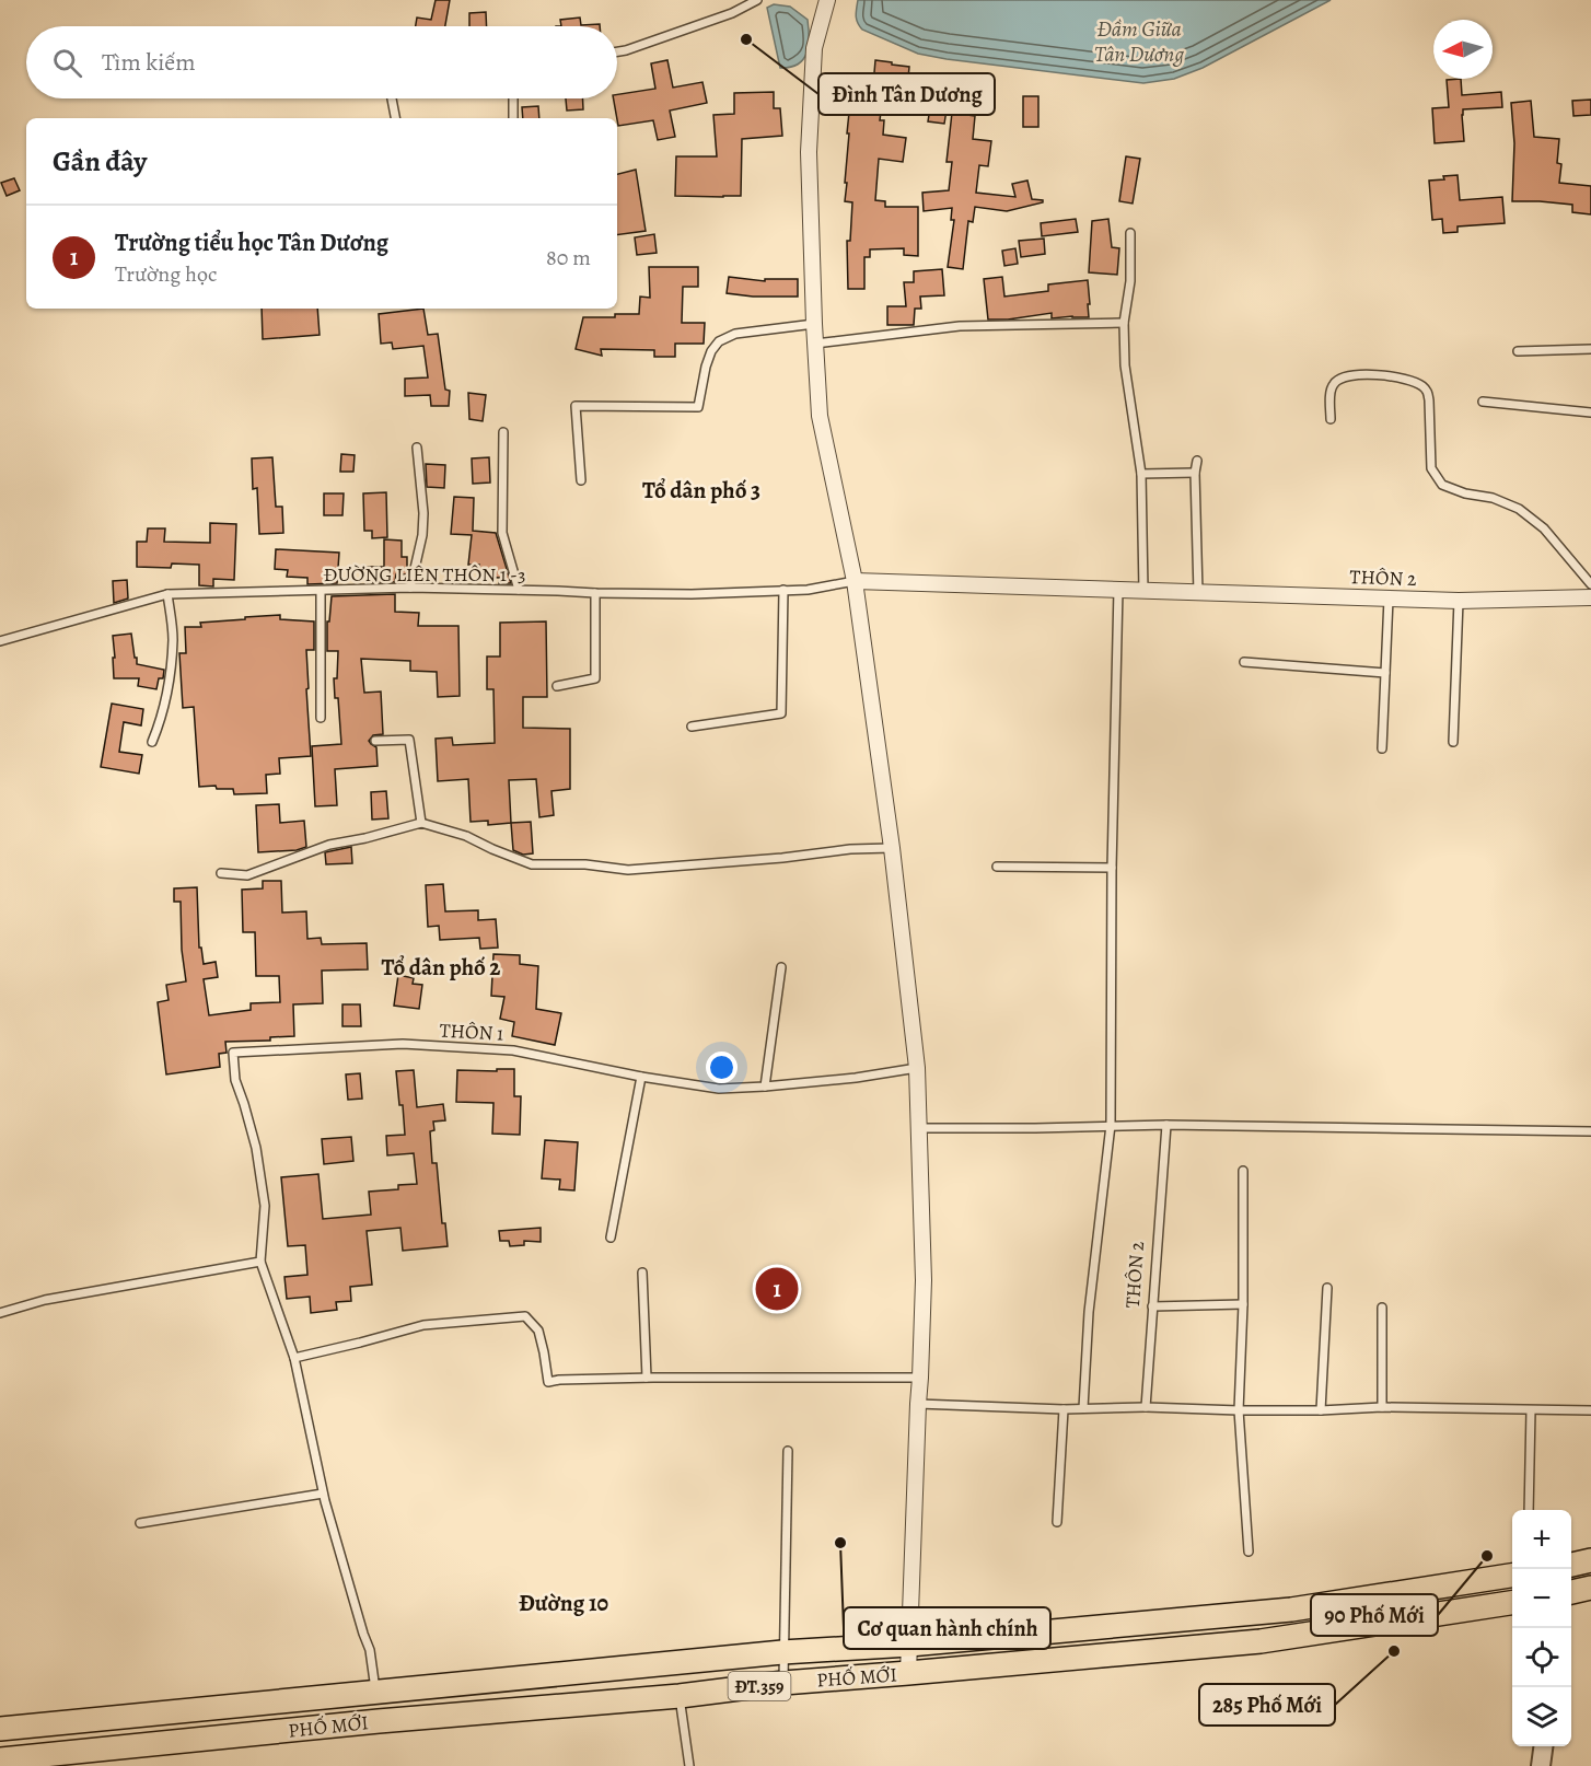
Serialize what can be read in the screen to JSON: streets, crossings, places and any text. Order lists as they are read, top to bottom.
{
  "streets": {
    "main road": ["PHỐ MỚI", "ĐT.359"],
    "street": ["THÔN 2"],
    "lane": ["ĐƯỜNG LIÊN THÔN 1 -3", "THÔN 1"]
  },
  "crossings": [
    ["ĐƯỜNG LIÊN THÔN 1 -3", "THÔN 2"],
    ["THÔN 1", "PHỐ MỚI"]
  ],
  "districts": ["Tổ dân phố 3", "Tổ dân phố 2", "Đường 10"],
  "water": ["Đầm Giữa Tân Dương"],
  "places": [
    "Đình Tân Dương",
    "Cơ quan hành chính",
    "90 Phố Mới",
    "285 Phố Mới"
  ],
  "north": "left",
  "page": {
    "search": "Tìm kiếm",
    "heading": "Gần đây",
    "list": [
      {
        "mark": "1",
        "name": "Trường tiểu học Tân Dương",
        "note": "Trường học",
        "value": "80 m"
      }
    ],
    "pins": "1",
    "map_buttons": ["+", "−"]
  }
}
